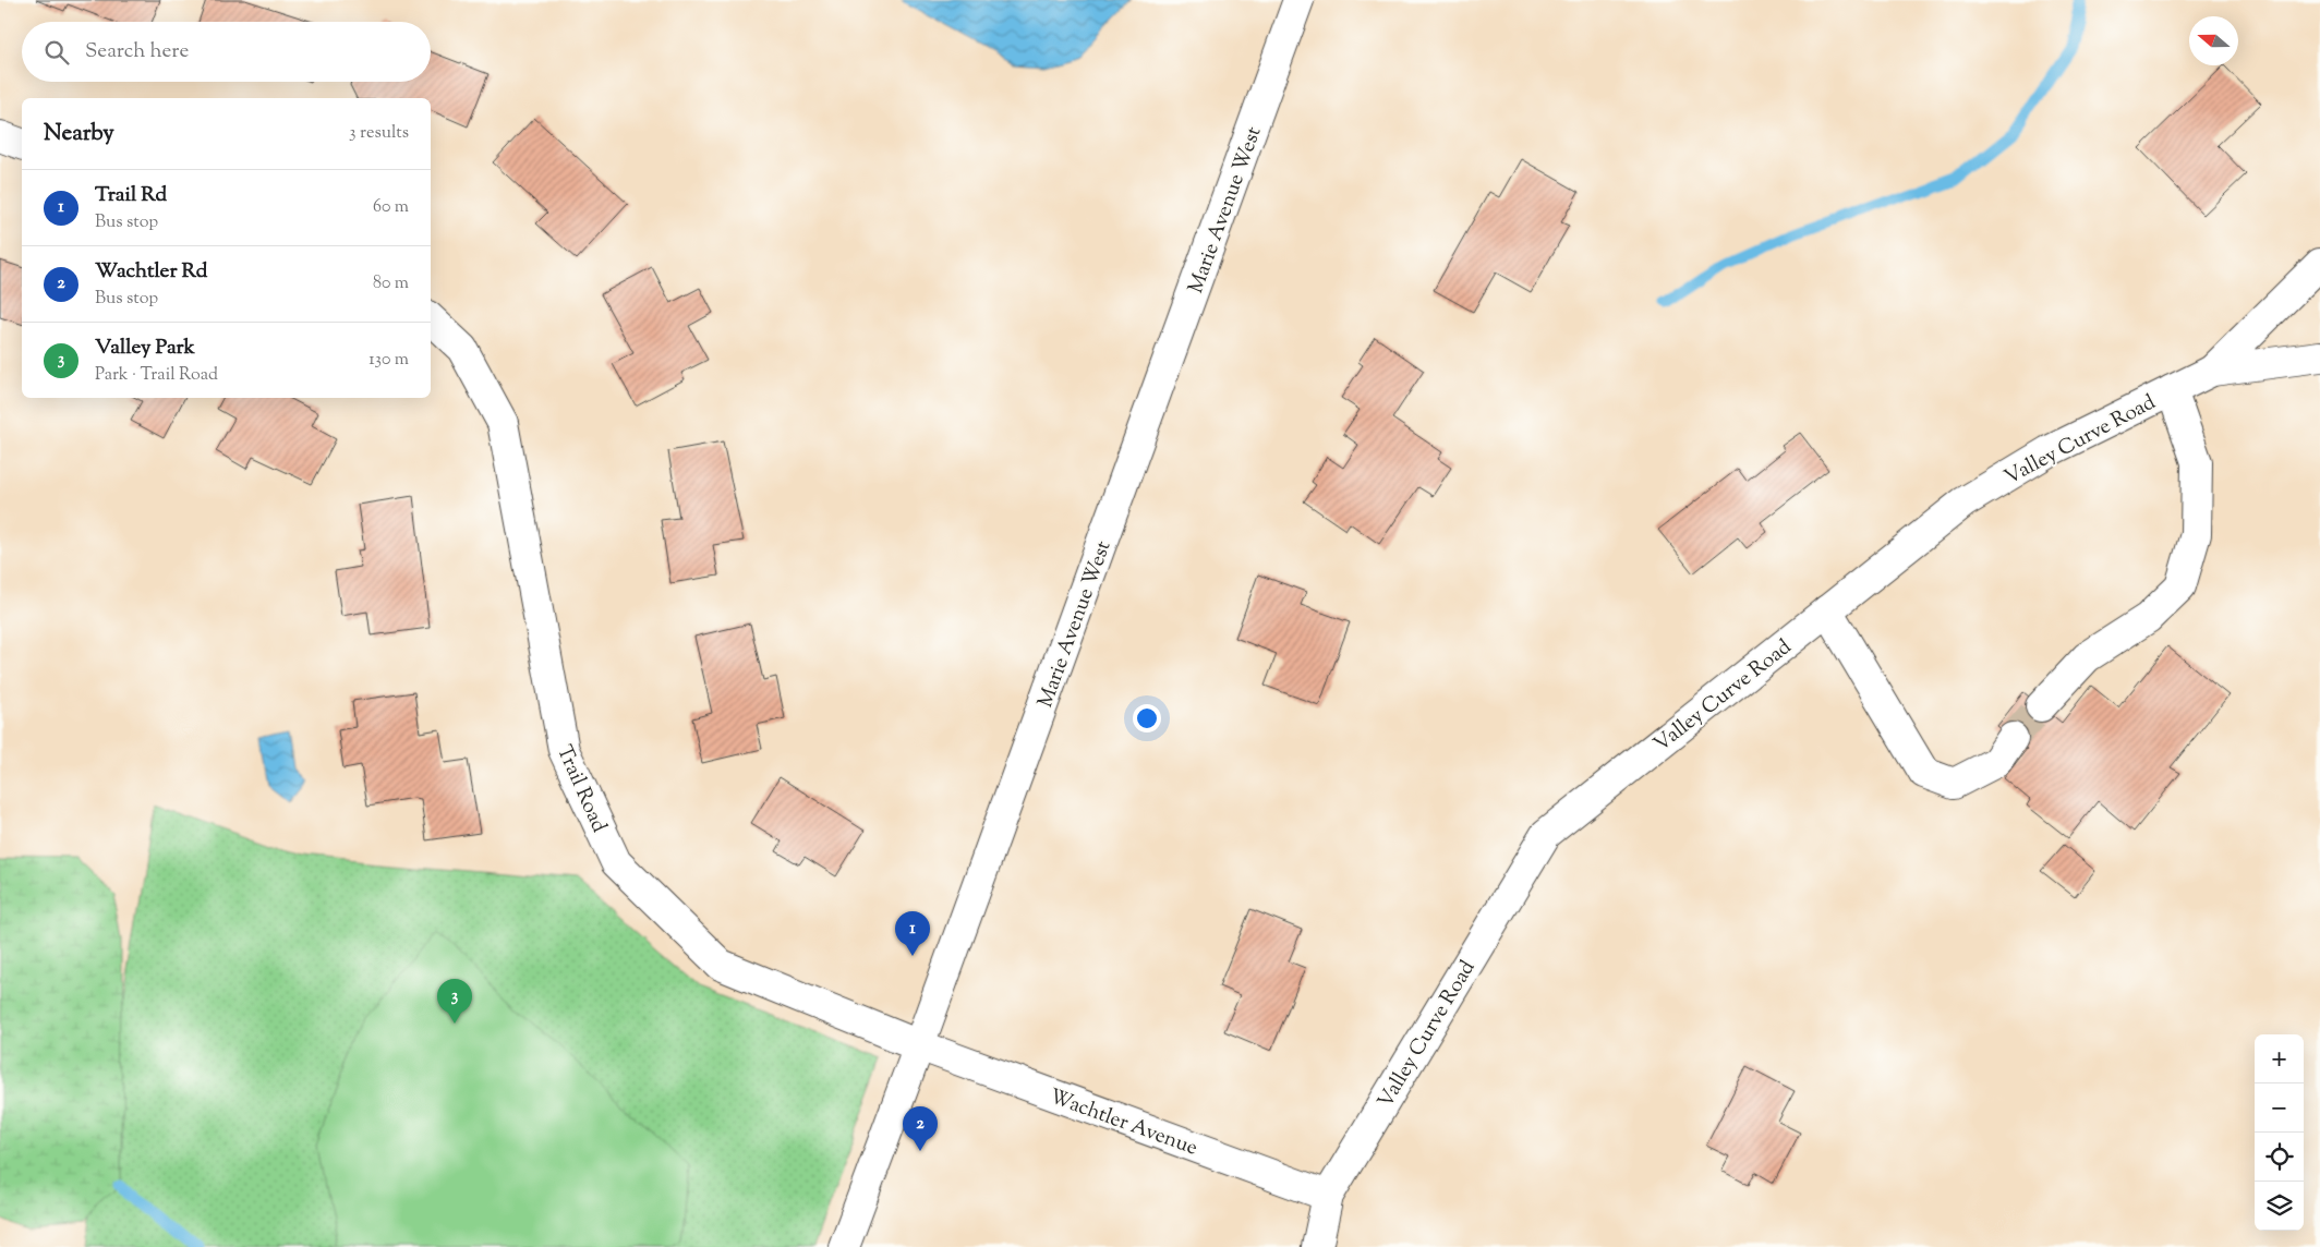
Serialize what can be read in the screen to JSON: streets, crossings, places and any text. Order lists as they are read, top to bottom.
{
  "streets": {
    "street": [
      "Marie Avenue West",
      "Valley Curve Road",
      "Trail Road",
      "Wachtler Avenue"
    ]
  },
  "crossings": [
    ["Marie Avenue West", "Trail Road"],
    ["Marie Avenue West", "Wachtler Avenue"],
    ["Valley Curve Road", "Wachtler Avenue"],
    ["Trail Road", "Wachtler Avenue"]
  ],
  "north": "left",
  "page": {
    "search": "Search here",
    "heading": ["Nearby", "3 results"],
    "list": [
      {
        "mark": "1",
        "name": "Trail Rd",
        "note": "Bus stop",
        "value": "60 m"
      },
      {
        "mark": "2",
        "name": "Wachtler Rd",
        "note": "Bus stop",
        "value": "80 m"
      },
      {
        "mark": "3",
        "name": "Valley Park",
        "note": "Park · Trail Road",
        "value": "130 m"
      }
    ],
    "pins": ["1", "3", "2"],
    "map_buttons": ["+", "−"]
  }
}
